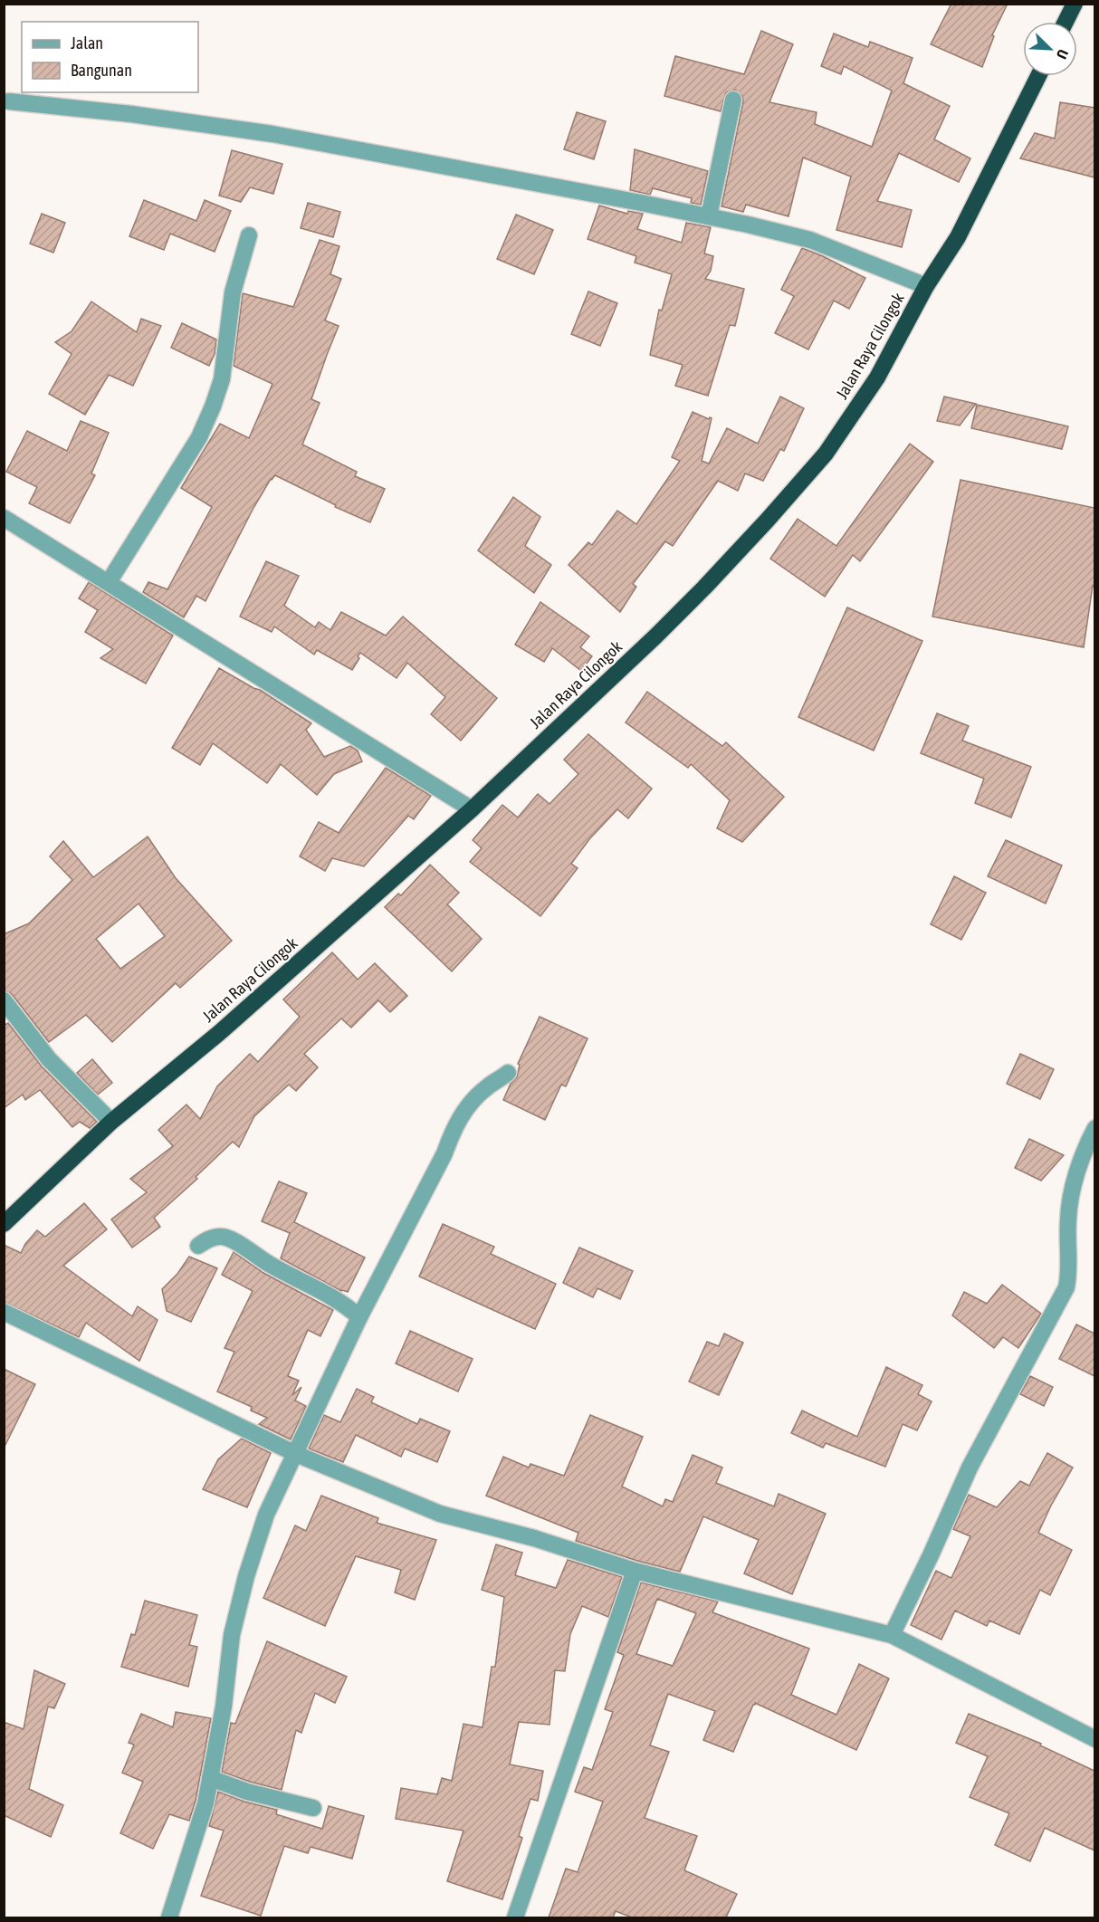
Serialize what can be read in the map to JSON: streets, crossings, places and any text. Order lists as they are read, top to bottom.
{
  "streets": {
    "highway": ["Jalan Raya Cilongok"]
  },
  "legend": ["Jalan", "Bangunan"],
  "north": "bottom right"
}
